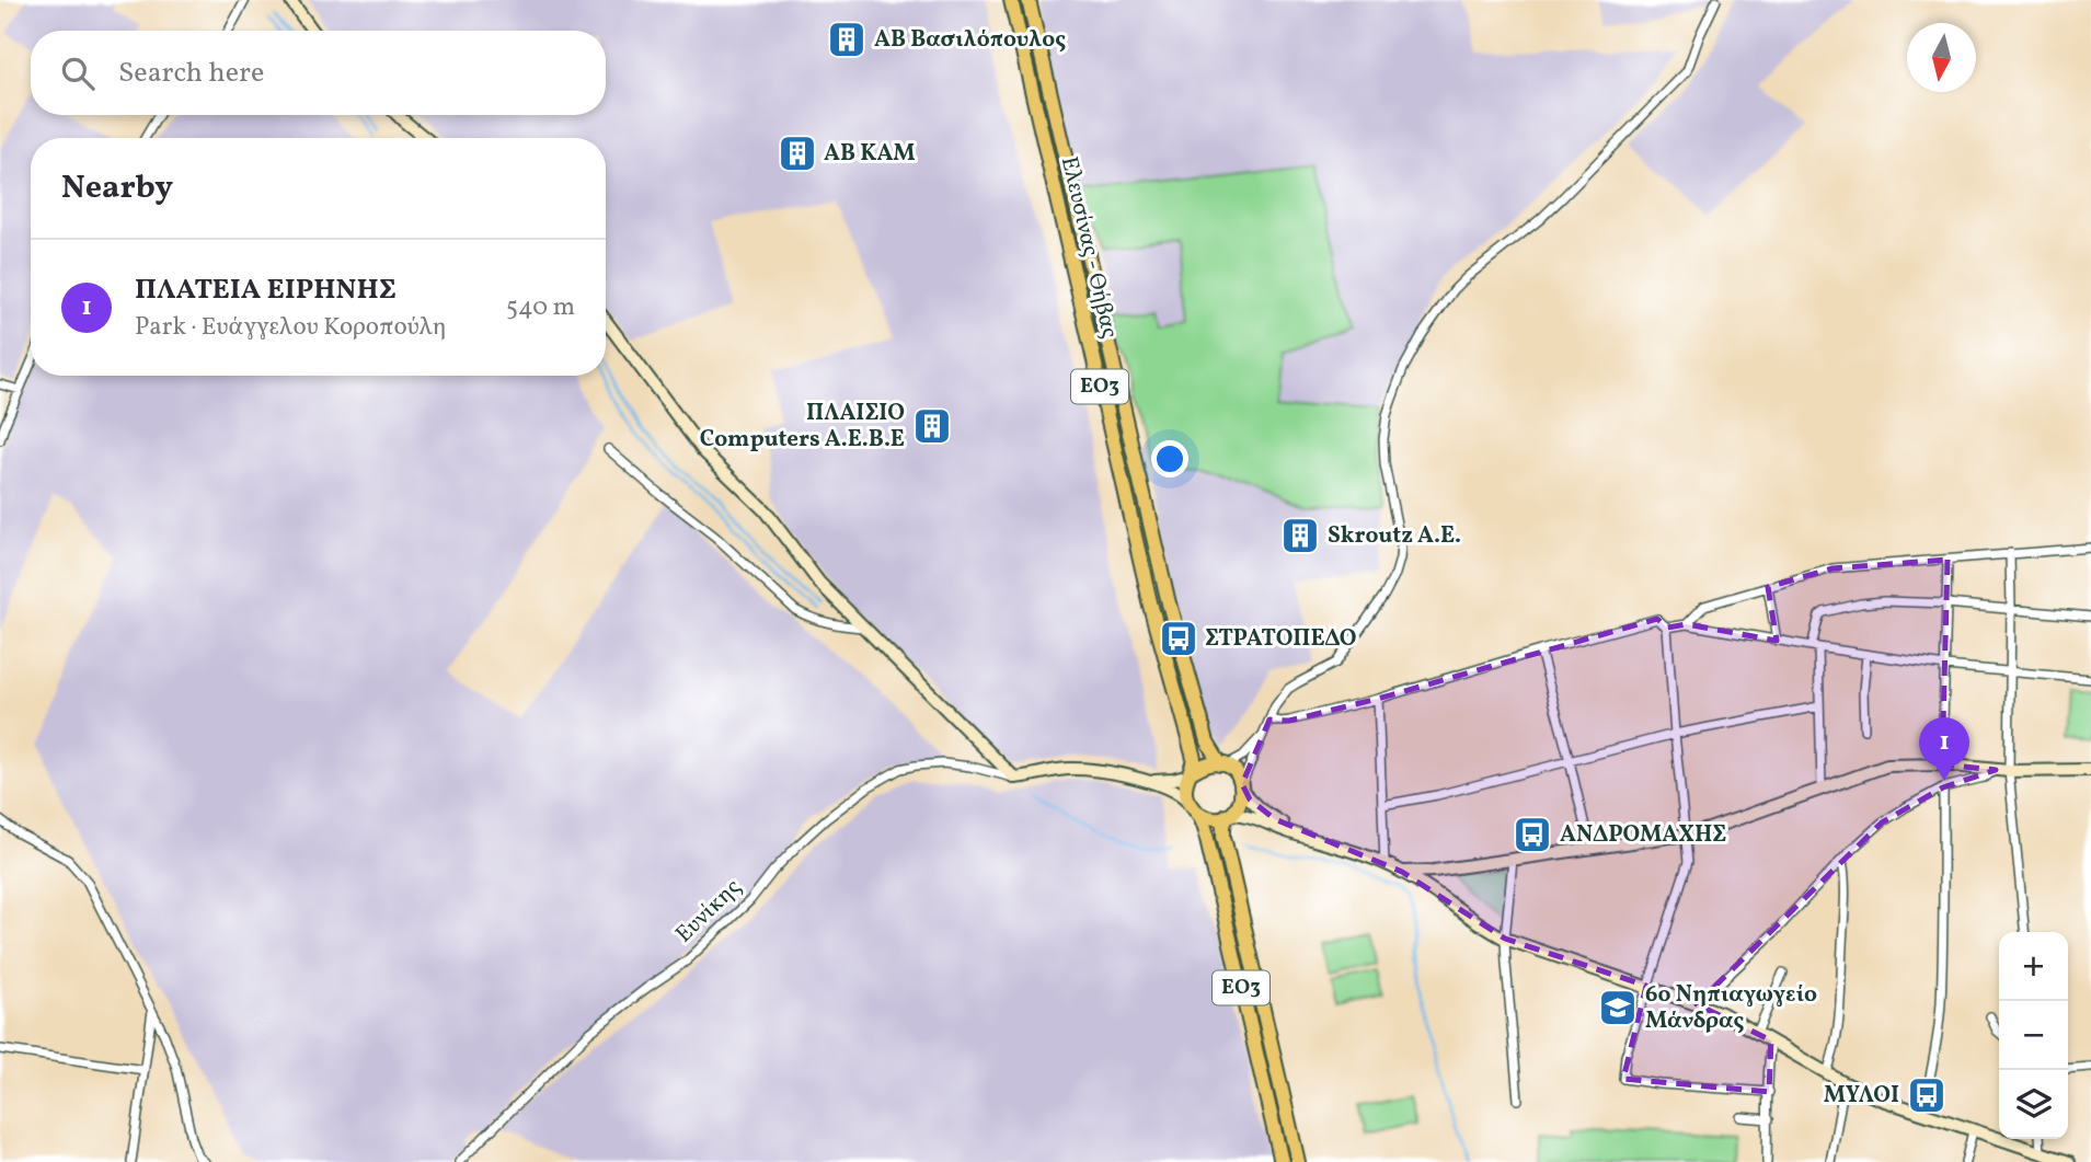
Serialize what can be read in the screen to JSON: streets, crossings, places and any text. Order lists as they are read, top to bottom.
{
  "streets": {
    "main road": ["Ελευσίνας - Θήβας", "ΕΟ3"],
    "street": ["Ευνίκης"]
  },
  "crossings": [
    ["Ελευσίνας - Θήβας", "ΕΟ3"]
  ],
  "places": {
    "building": [
      "ΑΒ Βασιλόπουλος",
      "ΑΒ ΚΑΜ",
      "ΠΛΑΙΣΙΟ Computers Α.Ε.Β.Ε",
      "Skroutz Α.Ε."
    ],
    "bus stop": ["ΣΤΡΑΤΟΠΕΔΟ", "ΑΝΔΡΟΜΑΧΗΣ", "ΜΥΛΟΙ"],
    "school or university": ["6ο Νηπιαγωγείο Μάνδρας"]
  },
  "north": "bottom",
  "page": {
    "search": "Search here",
    "heading": "Nearby",
    "list": [
      {
        "mark": "1",
        "name": "ΠΛΑΤΕΙΑ ΕΙΡΗΝΗΣ",
        "note": "Park · Ευάγγελου Κοροπούλη",
        "value": "540 m"
      }
    ],
    "pins": "1",
    "map_buttons": ["+", "−"]
  }
}
